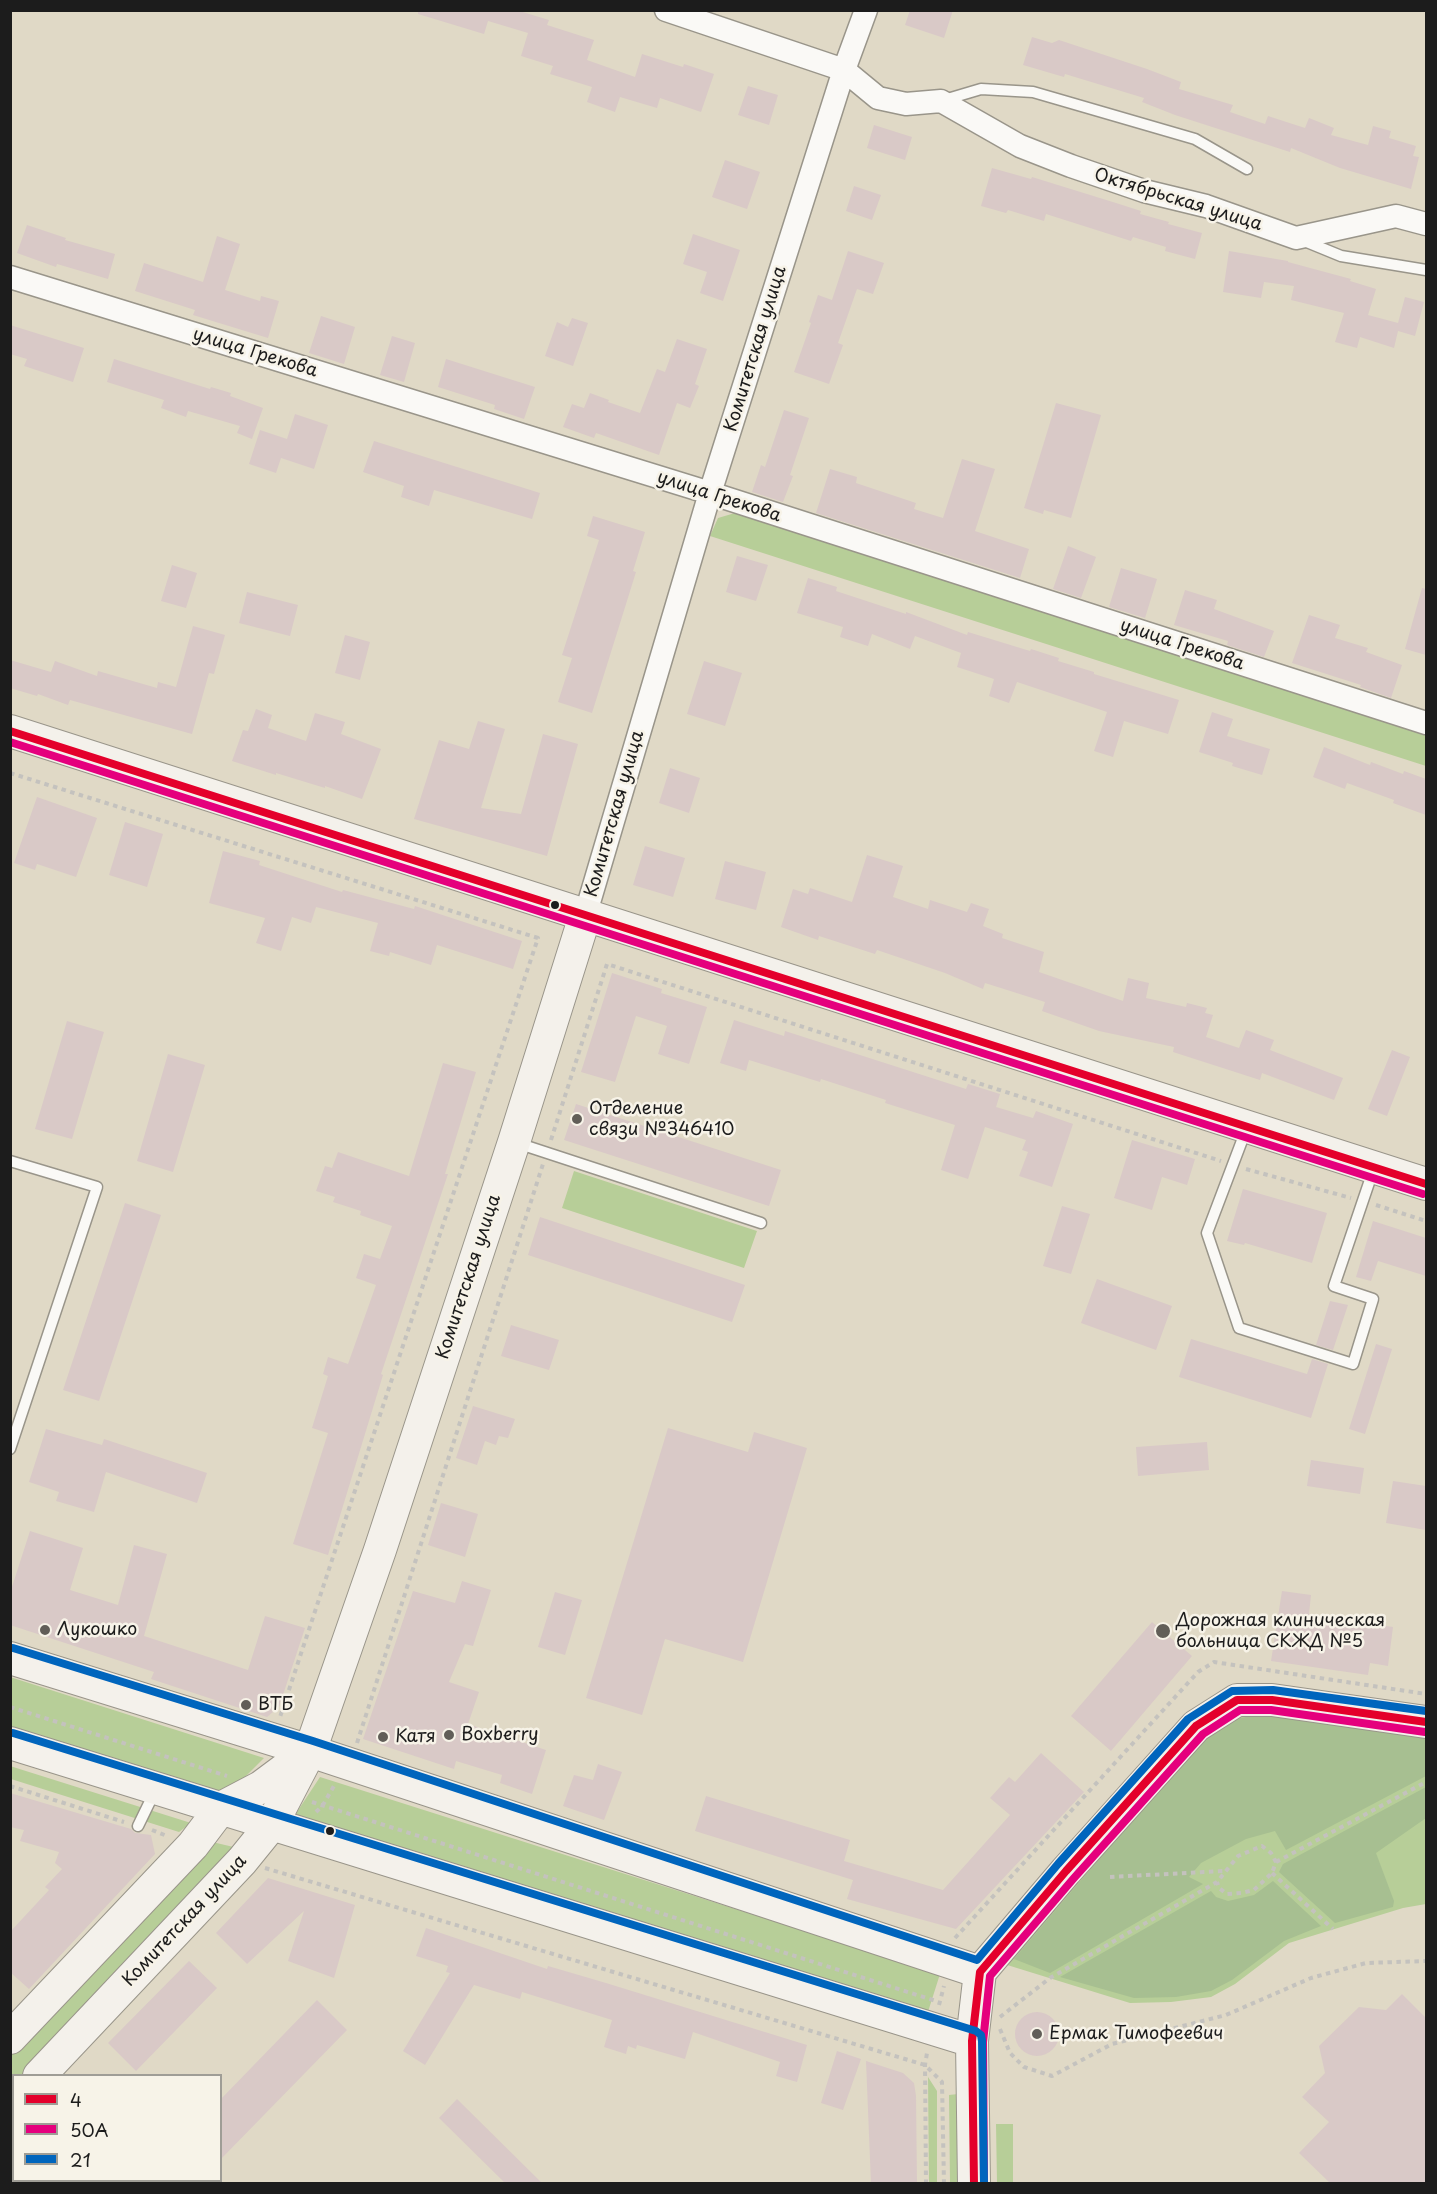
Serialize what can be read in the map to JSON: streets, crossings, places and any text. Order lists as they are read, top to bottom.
{
  "streets": {
    "street": ["Октябрьская улица", "Комитетская улица", "улица Грекова"]
  },
  "crossings": [
    ["Комитетская улица", "улица Грекова"]
  ],
  "places": [
    "Отделение связи №346410",
    "Лукошко",
    "Дорожная клиническая больница СКЖД №5",
    "ВТБ",
    "Boxberry",
    "Катя",
    "Ермак Тимофеевич"
  ],
  "lines": ["transit line 4", "transit line 50А", "transit line 21"],
  "legend": ["4", "50А", "21"]
}
